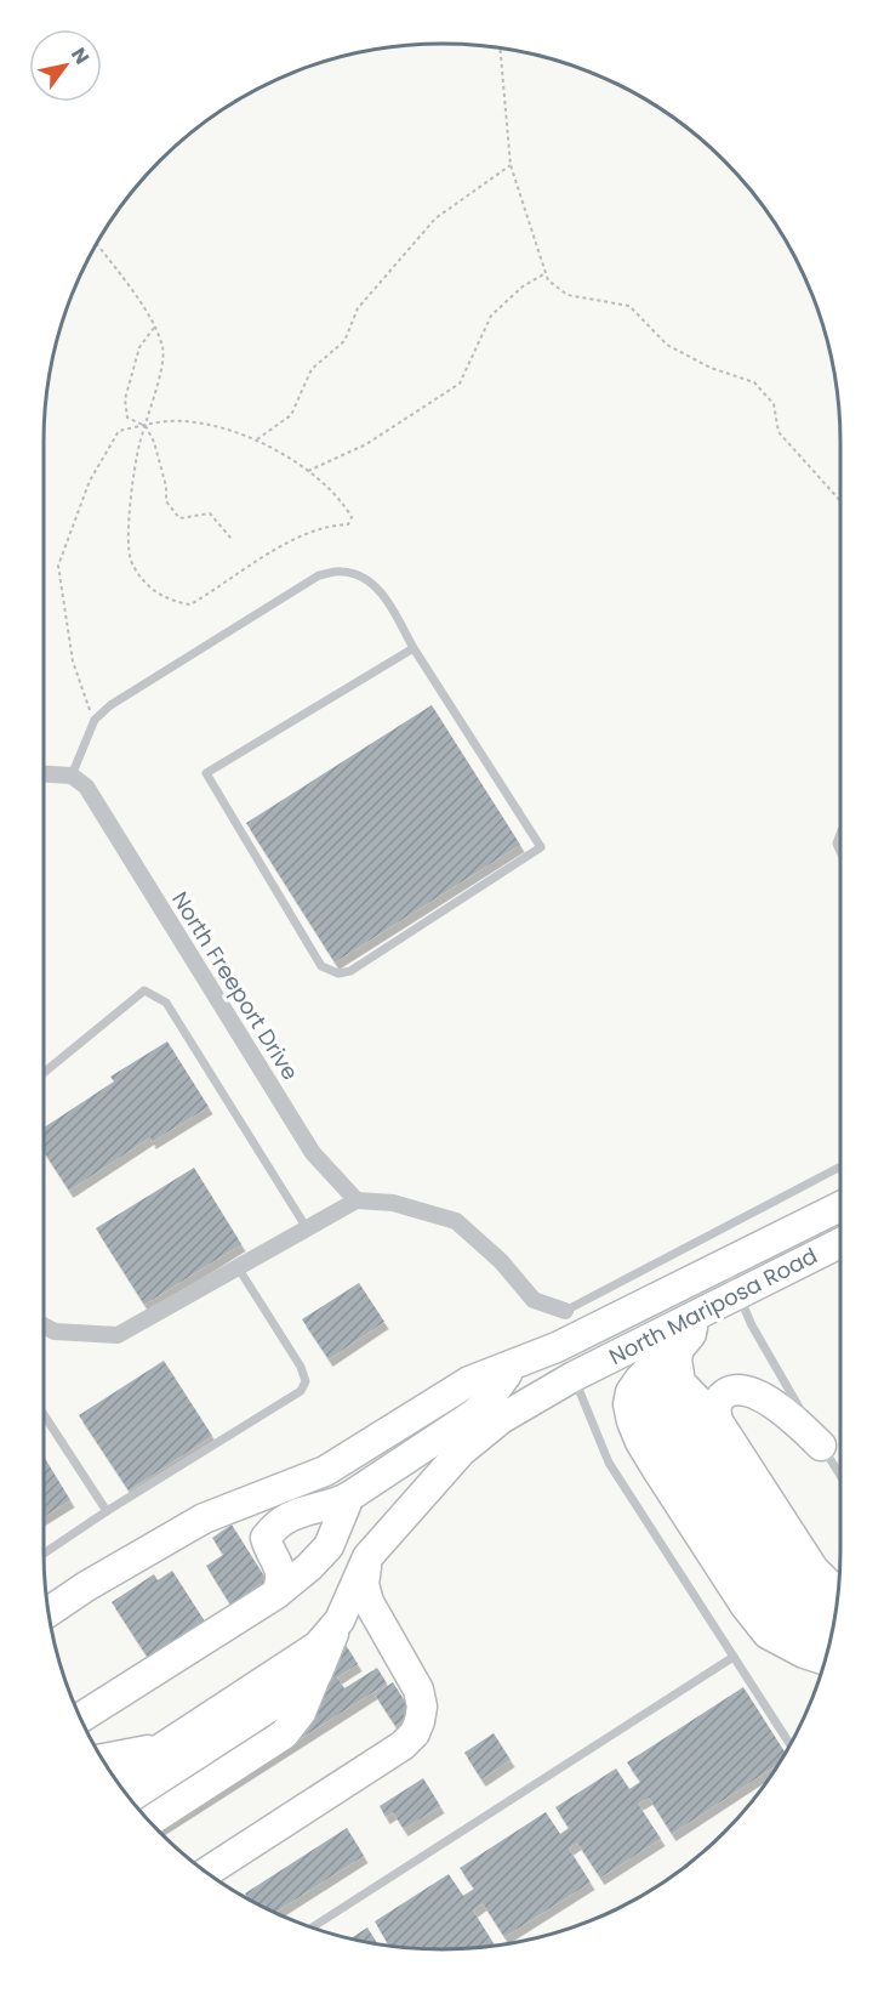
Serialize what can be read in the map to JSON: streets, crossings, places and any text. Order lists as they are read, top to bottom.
{
  "streets": {
    "highway": ["North Mariposa Road"],
    "street": ["North Freeport Drive"]
  },
  "north": "top right"
}
